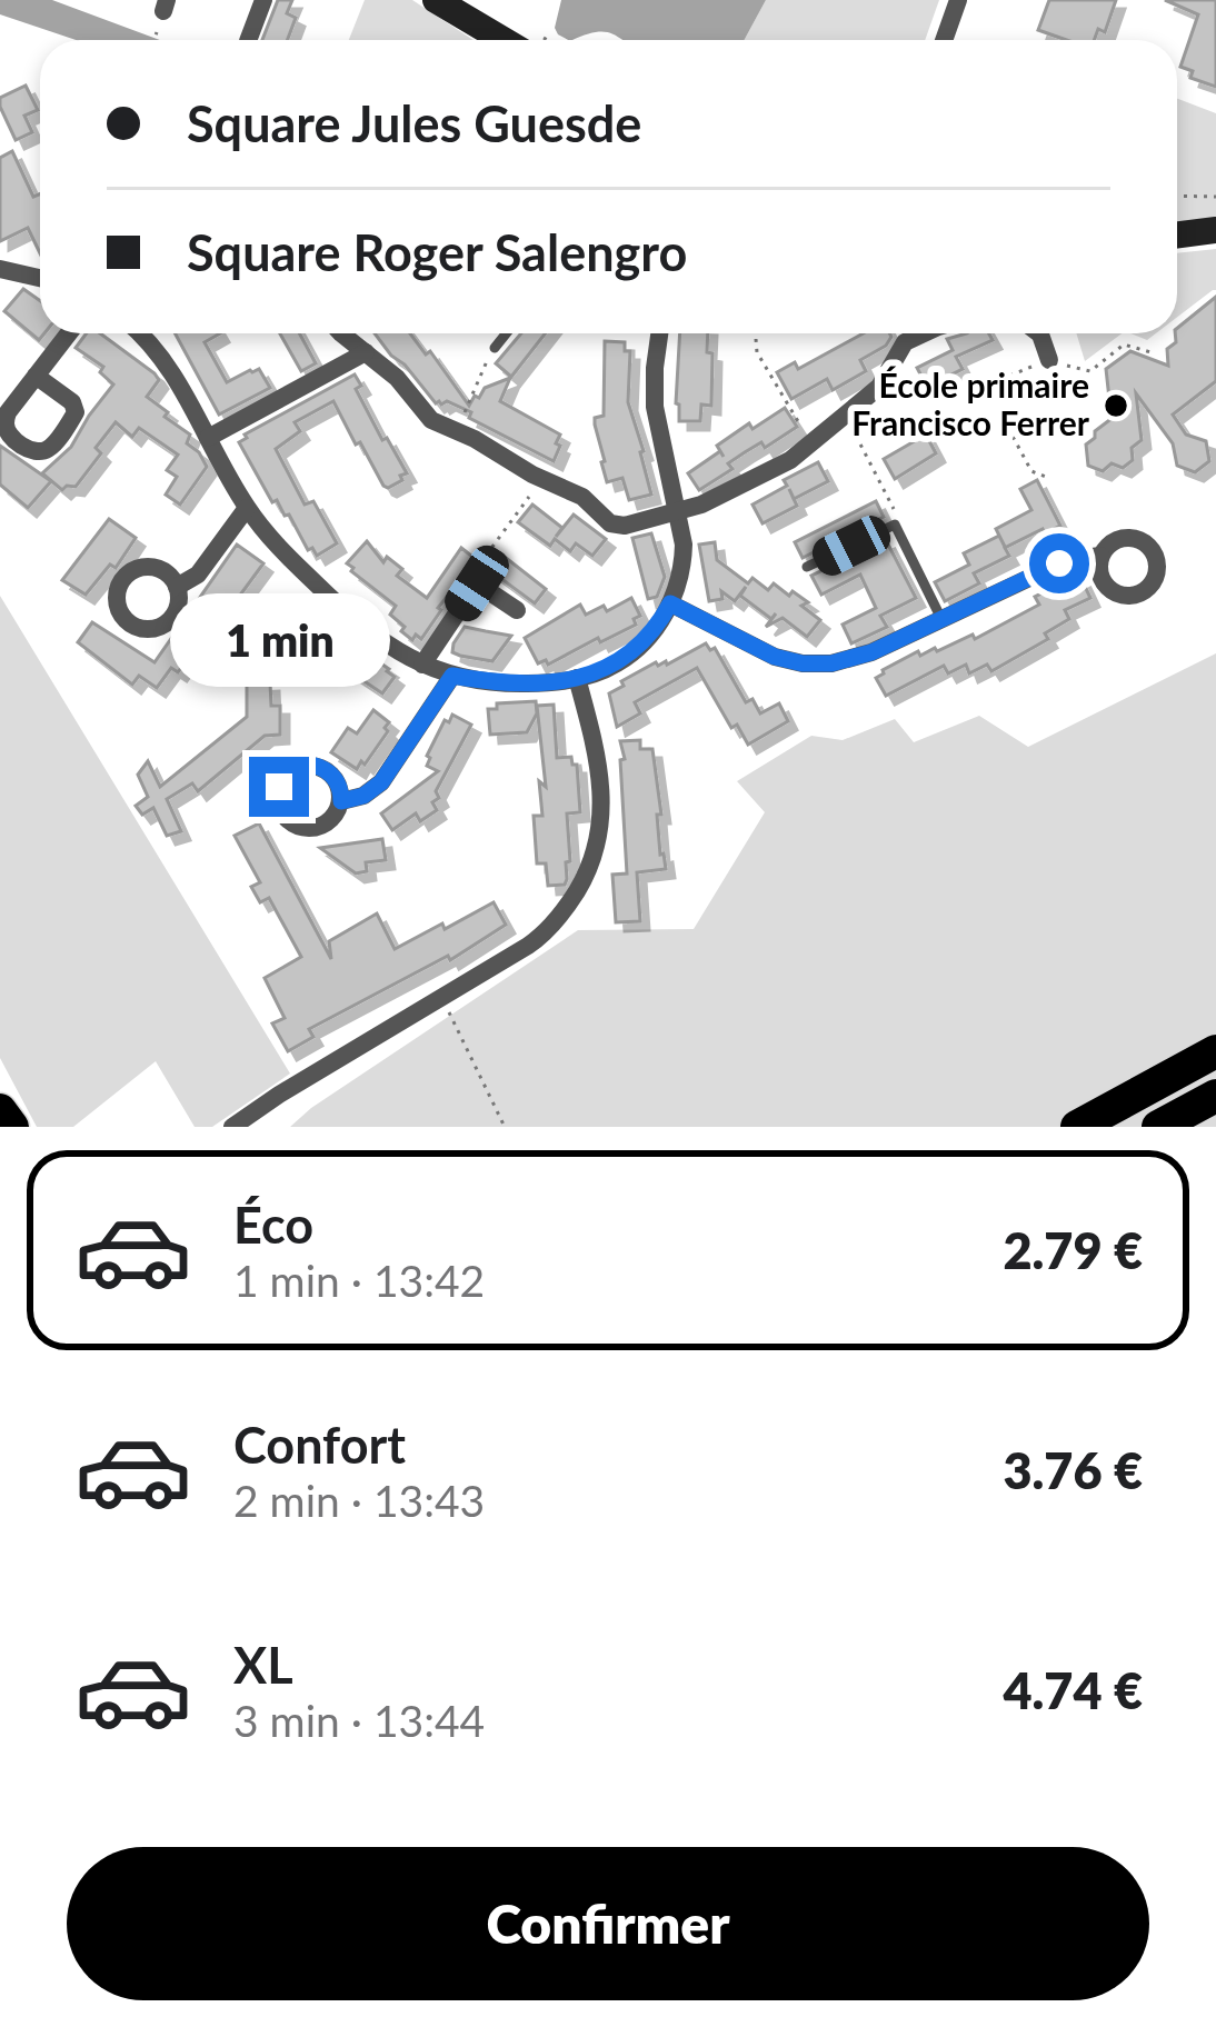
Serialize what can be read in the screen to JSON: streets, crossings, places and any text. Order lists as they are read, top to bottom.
{
  "places": ["École primaire Francisco Ferrer"],
  "page": {
    "banner": ["Square Jules Guesde", "Square Roger Salengro"],
    "bubble": "1 min",
    "list": [
      {
        "name": "Éco",
        "note": "1 min · 13:42",
        "value": "2.79 €"
      },
      {
        "name": "Confort",
        "note": "2 min · 13:43",
        "value": "3.76 €"
      },
      {
        "name": "XL",
        "note": "3 min · 13:44",
        "value": "4.74 €"
      }
    ],
    "buttons": "Confirmer"
  }
}
